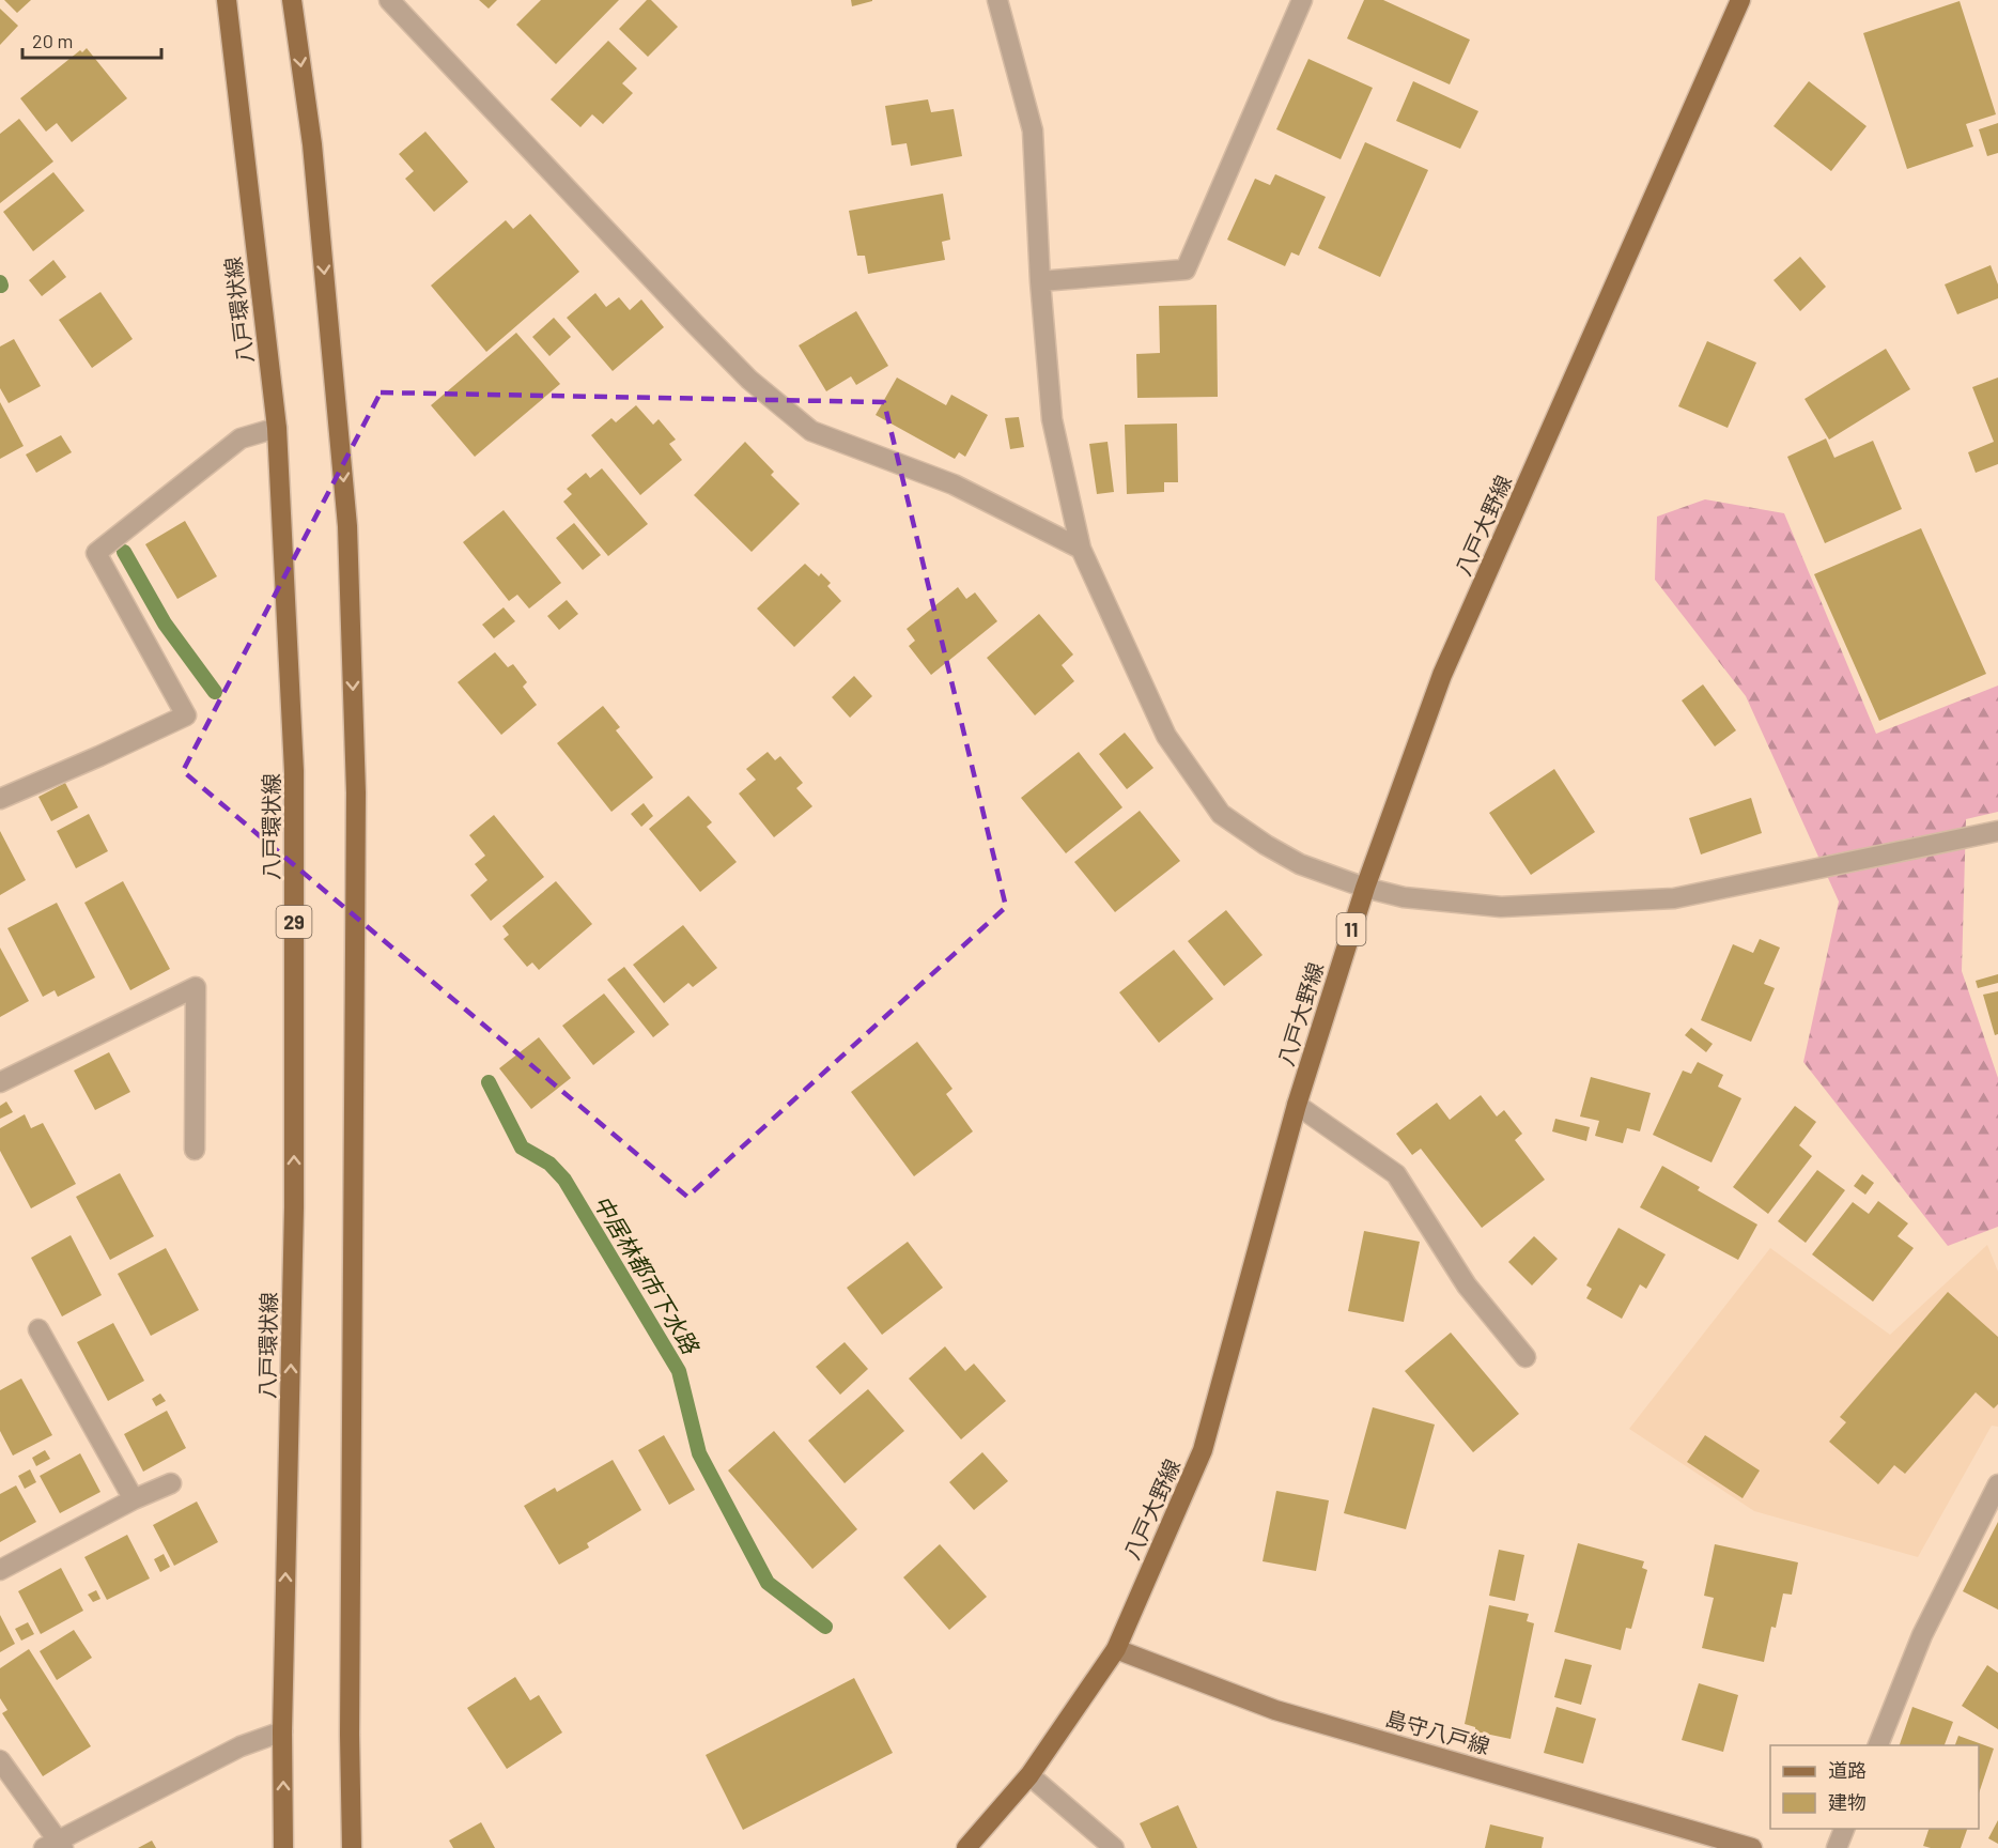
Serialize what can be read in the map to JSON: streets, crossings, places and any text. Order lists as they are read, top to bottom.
{
  "streets": {
    "main road": [
      "八戸環状線",
      "八戸大野線",
      "29",
      "11",
      "島守八戸線"
    ]
  },
  "crossings": [
    ["八戸大野線", "島守八戸線"]
  ],
  "water": ["中居林都市下水路"],
  "legend": ["道路", "建物"],
  "scale_bar": "20 m"
}
